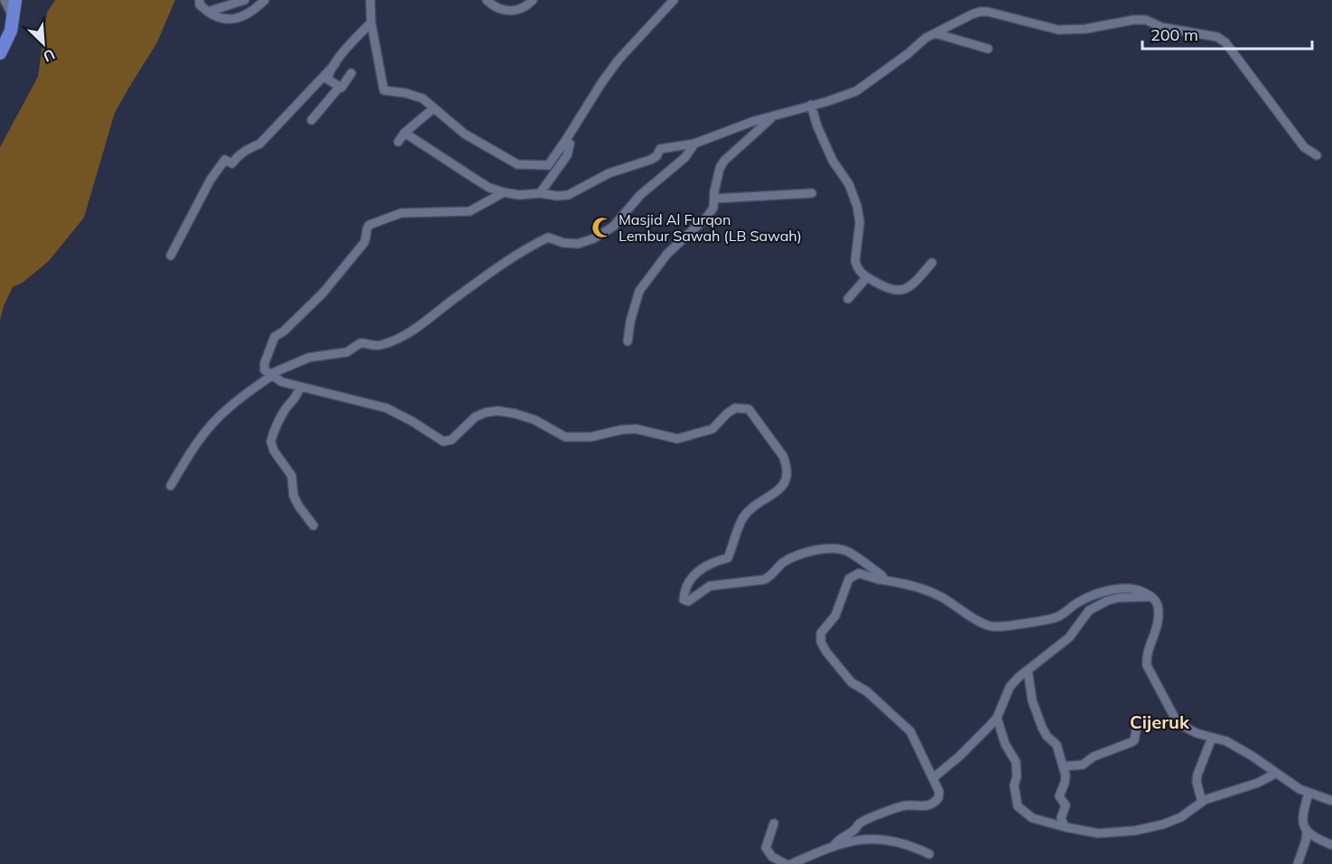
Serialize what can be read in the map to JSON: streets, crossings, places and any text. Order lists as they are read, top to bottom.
{
  "districts": ["Cijeruk"],
  "places": {
    "mosque": ["Masjid Al Furqon Lembur Sawah (LB Sawah)"]
  },
  "scale_bar": "200 m",
  "north": "bottom right"
}
